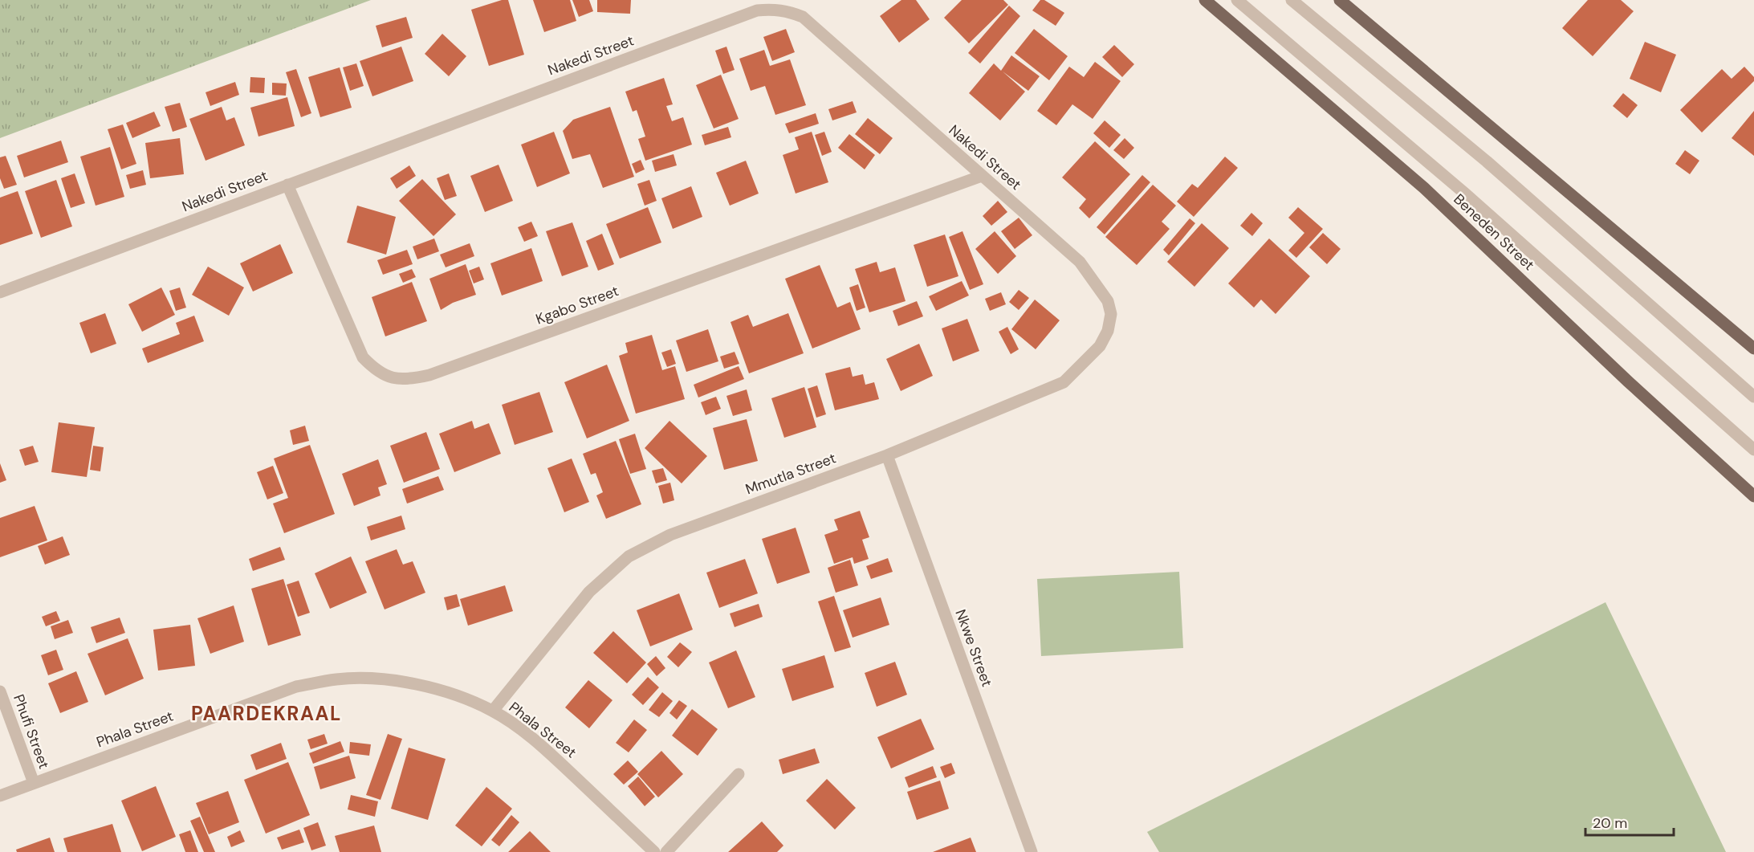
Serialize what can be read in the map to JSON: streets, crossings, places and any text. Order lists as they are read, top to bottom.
{
  "streets": {
    "main road": ["Beneden Street"],
    "street": [
      "Nakedi Street",
      "Kgabo Street",
      "Mmutla Street",
      "Nkwe Street",
      "Phala Street",
      "Phufi Street"
    ]
  },
  "crossings": [
    ["Nakedi Street", "Kgabo Street"],
    ["Nakedi Street", "Mmutla Street"],
    ["Mmutla Street", "Nkwe Street"],
    ["Mmutla Street", "Phala Street"],
    ["Phala Street", "Phufi Street"]
  ],
  "districts": ["PAARDEKRAAL"],
  "scale_bar": "20 m"
}
